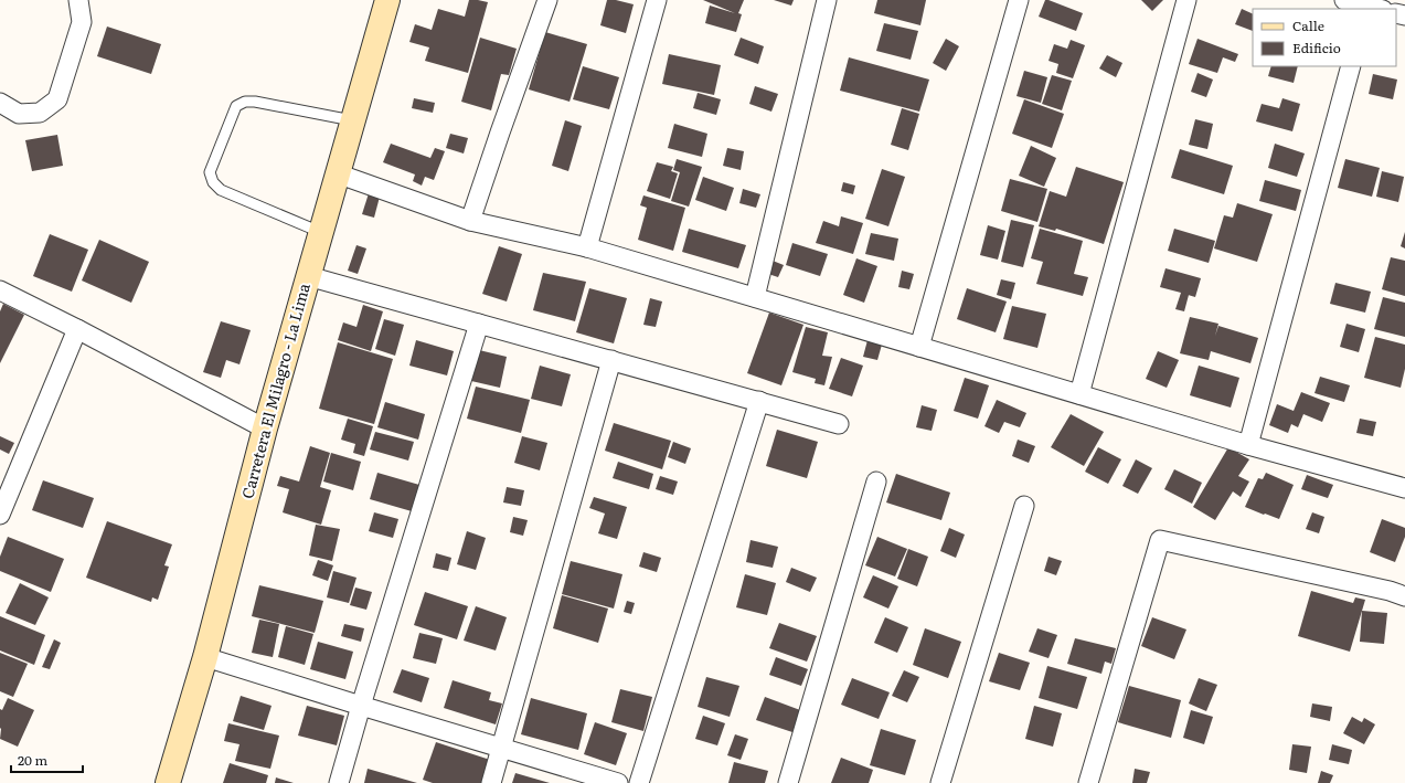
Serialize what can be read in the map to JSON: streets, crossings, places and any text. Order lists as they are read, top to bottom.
{
  "streets": {
    "main road": ["Carretera El Milagro - La Lima"]
  },
  "legend": ["Calle", "Edificio"],
  "scale_bar": "20 m"
}
